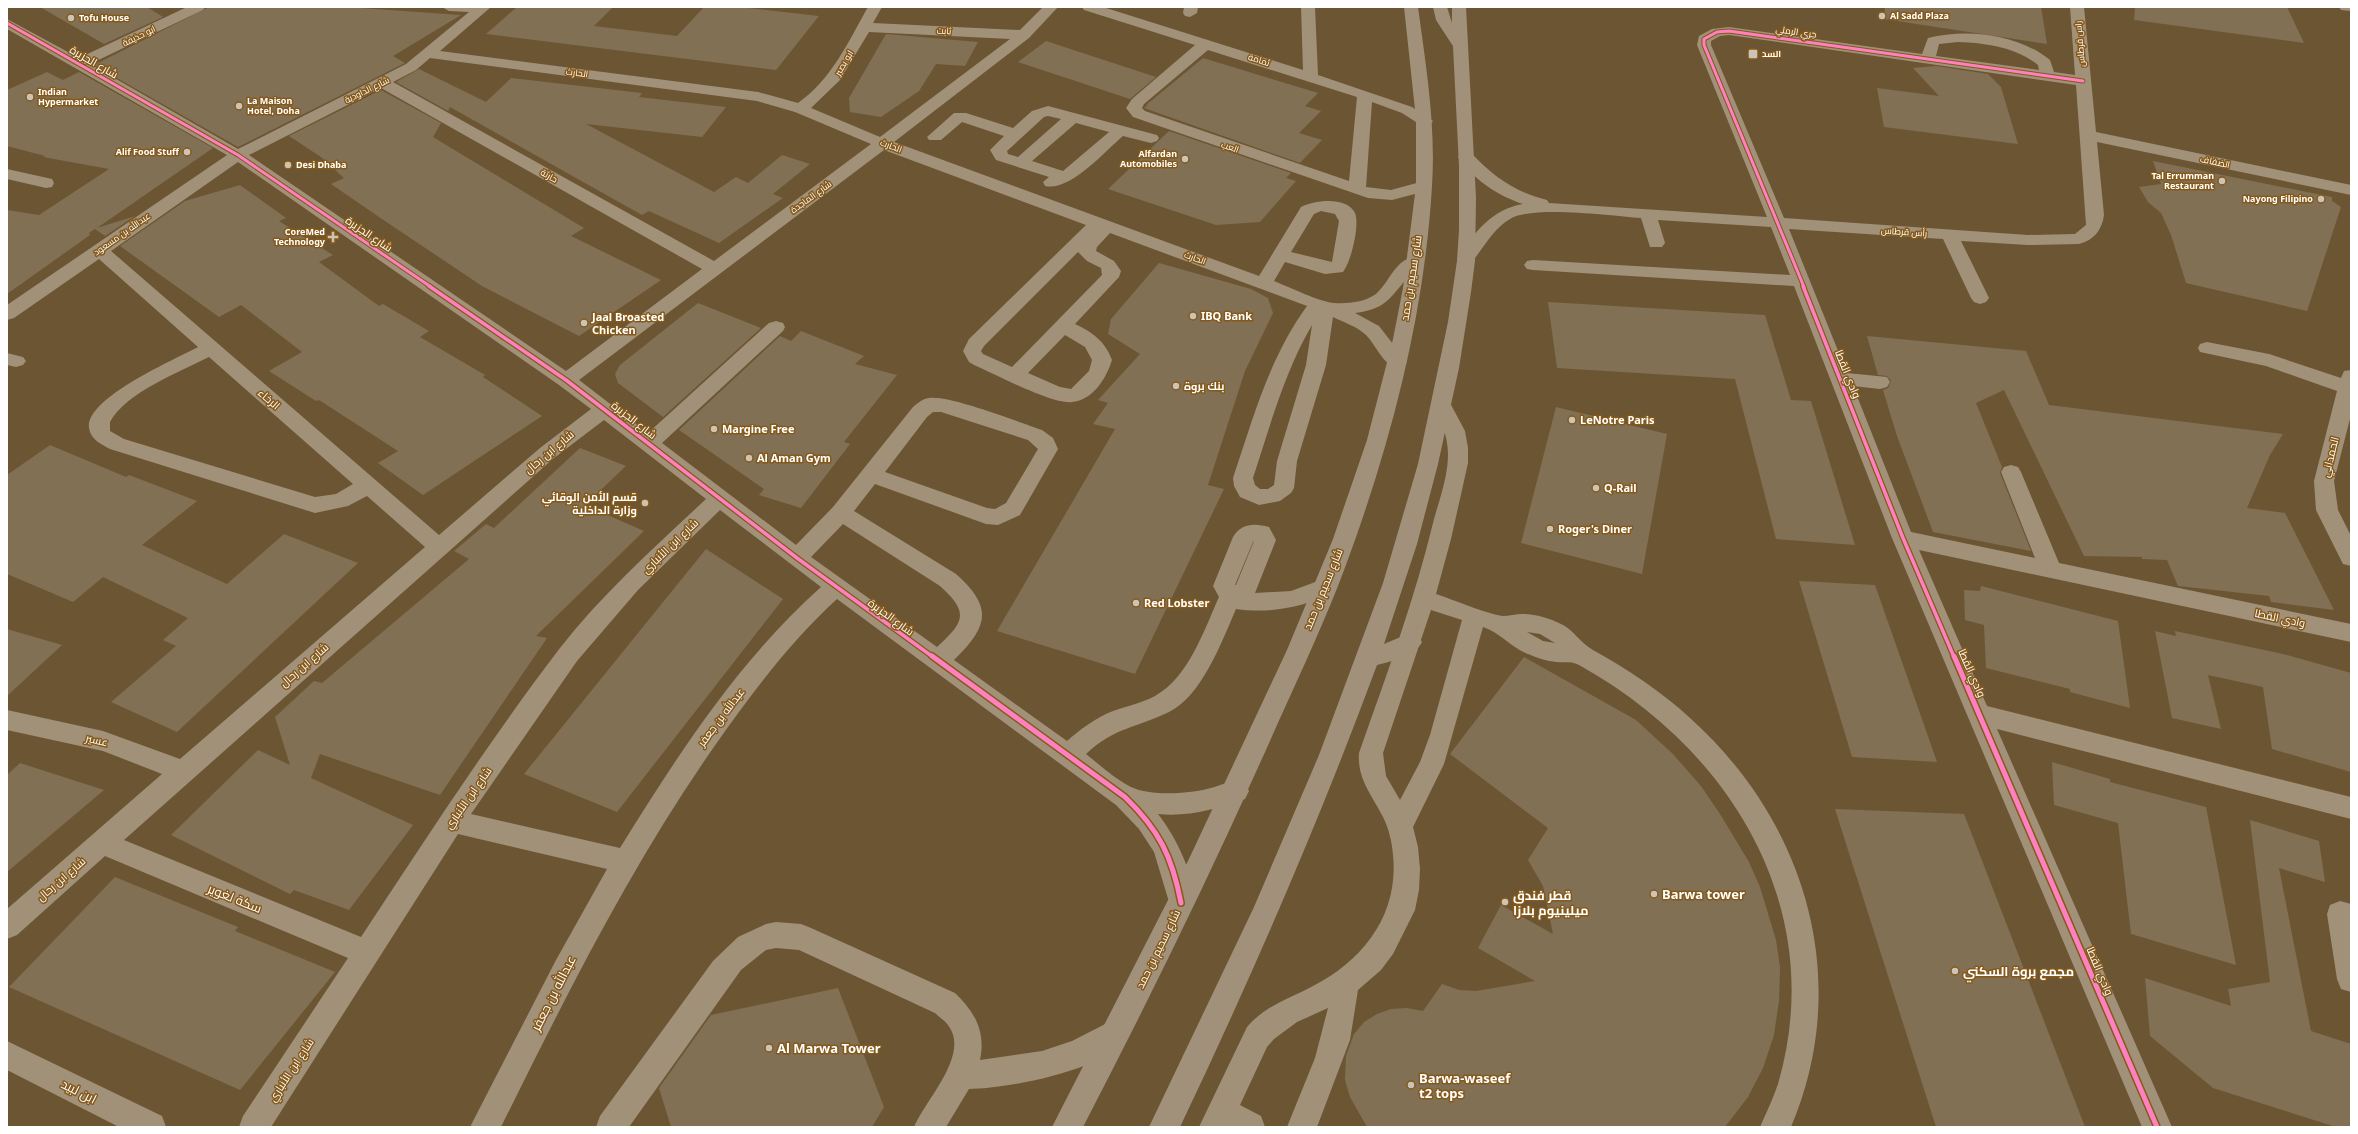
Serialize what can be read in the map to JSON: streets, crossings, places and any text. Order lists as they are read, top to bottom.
{
  "streets": {
    "highway": ["شارع سحيم بن حمد"],
    "street": [
      "ثابت",
      "جري الرملي",
      "ابو حذيفة",
      "راس قرطاس",
      "ثمامة",
      "شارع الجزيرة",
      "ابو بصير",
      "الحارث",
      "شارع الداودية",
      "العب",
      "الضفاف",
      "حارثة",
      "شارع الماجدة",
      "رأس قرطاس",
      "عبدالله بن مسعود",
      "وادي القطا",
      "الرخاء",
      "شارع ابن رحال",
      "الحمداني",
      "شارع ابن الأنباري",
      "عبدالله بن جعفر",
      "عسير",
      "سكة لغوير",
      "ابن لبيد"
    ]
  },
  "crossings": [
    ["ثابت", "ابو بصير"],
    ["ثابت", "شارع الماجدة"],
    ["جري الرملي", "راس قرطاس"],
    ["جري الرملي", "رأس قرطاس"],
    ["جري الرملي", "وادي القطا"],
    ["ابو حذيفة", "شارع الجزيرة"],
    ["راس قرطاس", "رأس قرطاس"],
    ["ثمامة", "العب"],
    ["ثمامة", "شارع سحيم بن حمد"],
    ["شارع الجزيرة", "شارع الداودية"],
    ["شارع الجزيرة", "شارع الماجدة"],
    ["شارع الجزيرة", "عبدالله بن مسعود"],
    ["شارع الجزيرة", "شارع سحيم بن حمد"],
    ["شارع الجزيرة", "شارع ابن رحال"],
    ["شارع الجزيرة", "شارع ابن الأنباري"],
    ["شارع الجزيرة", "عبدالله بن جعفر"],
    ["ابو بصير", "الحارث"],
    ["الحارث", "شارع الداودية"],
    ["الحارث", "شارع الماجدة"],
    ["الحارث", "شارع سحيم بن حمد"],
    ["شارع الداودية", "حارثة"],
    ["شارع الداودية", "عبدالله بن مسعود"],
    ["العب", "شارع سحيم بن حمد"],
    ["الضفاف", "رأس قرطاس"],
    ["حارثة", "شارع الماجدة"],
    ["رأس قرطاس", "وادي القطا"],
    ["عبدالله بن مسعود", "الرخاء"],
    ["الرخاء", "شارع ابن رحال"],
    ["شارع ابن رحال", "عسير"],
    ["شارع ابن رحال", "سكة لغوير"],
    ["شارع ابن الأنباري", "سكة لغوير"]
  ],
  "places": {
    "other": [
      "Al Sadd Plaza",
      "Tofu House",
      "Indian Hypermarket",
      "La Maison Hotel, Doha",
      "Alif Food Stuff",
      "Alfardan Automobiles",
      "Desi Dhaba",
      "Tal Errumman Restaurant",
      "Nayong Filipino",
      "IBQ Bank",
      "Jaal Broasted Chicken",
      "بنك بروة",
      "LeNotre Paris",
      "Margine Free",
      "Al Aman Gym",
      "Q-Rail",
      "قسم الأمن الوقائي وزارة الداخلية",
      "Roger's Diner",
      "Red Lobster",
      "Barwa tower",
      "قطر فندق ميلينيوم بلازا",
      "مجمع بروة السكني",
      "Al Marwa Tower",
      "Barwa-waseef t2 tops"
    ],
    "transit": ["السد"],
    "health": ["CoreMed Technology"]
  }
}
